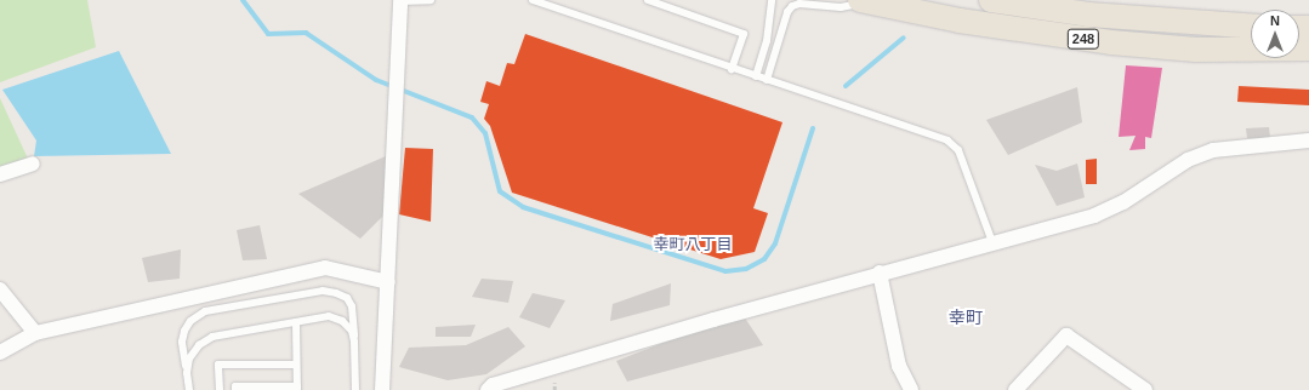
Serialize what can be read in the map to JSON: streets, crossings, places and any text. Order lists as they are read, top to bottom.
{
  "streets": {
    "highway": ["248"]
  },
  "districts": ["幸町八丁目", "幸町"],
  "north": "top"
}
